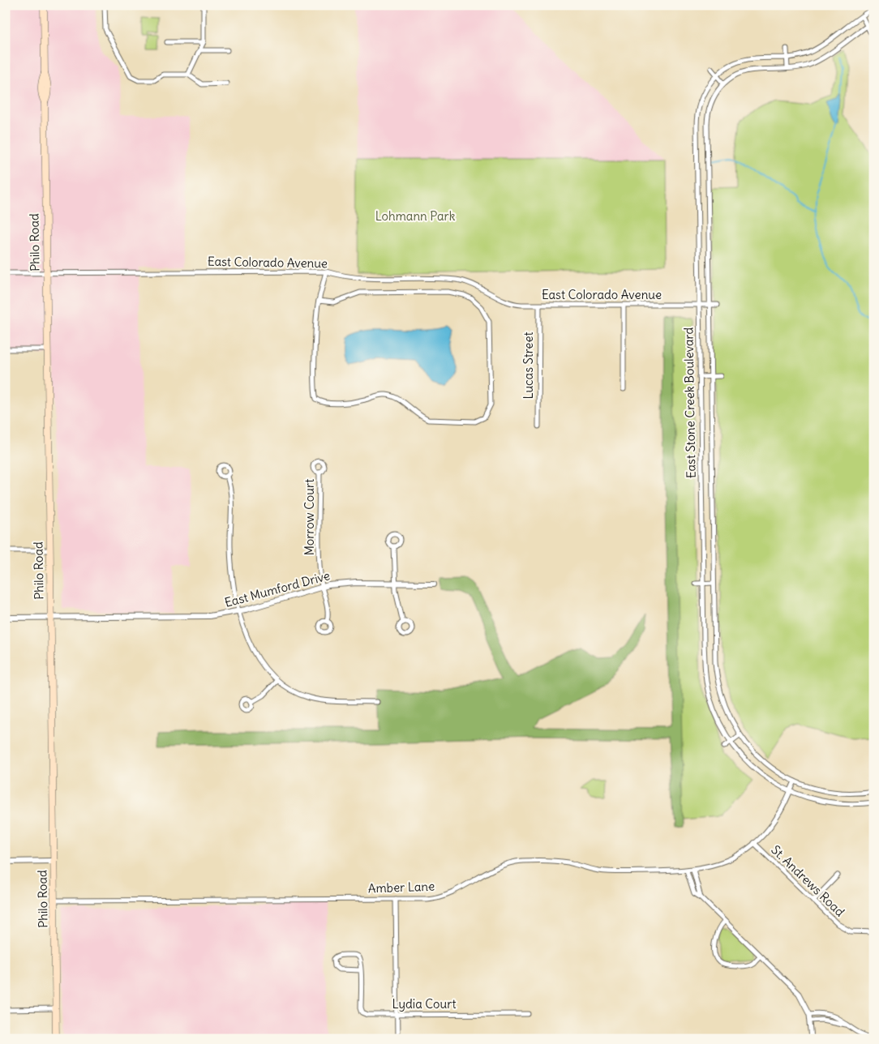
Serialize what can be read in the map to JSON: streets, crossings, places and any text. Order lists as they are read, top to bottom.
{
  "streets": {
    "main road": ["Philo Road"],
    "street": [
      "East Colorado Avenue",
      "Lucas Street",
      "East Stone Creek Boulevard",
      "Morrow Court",
      "East Mumford Drive",
      "St. Andrews Road",
      "Amber Lane",
      "Lydia Court"
    ]
  },
  "crossings": [
    ["Philo Road", "East Colorado Avenue"],
    ["Philo Road", "East Mumford Drive"],
    ["Philo Road", "Amber Lane"],
    ["East Colorado Avenue", "Lucas Street"],
    ["East Colorado Avenue", "East Stone Creek Boulevard"],
    ["East Stone Creek Boulevard", "Amber Lane"],
    ["Morrow Court", "East Mumford Drive"],
    ["St. Andrews Road", "Amber Lane"]
  ],
  "parks": ["Lohmann Park"]
}
